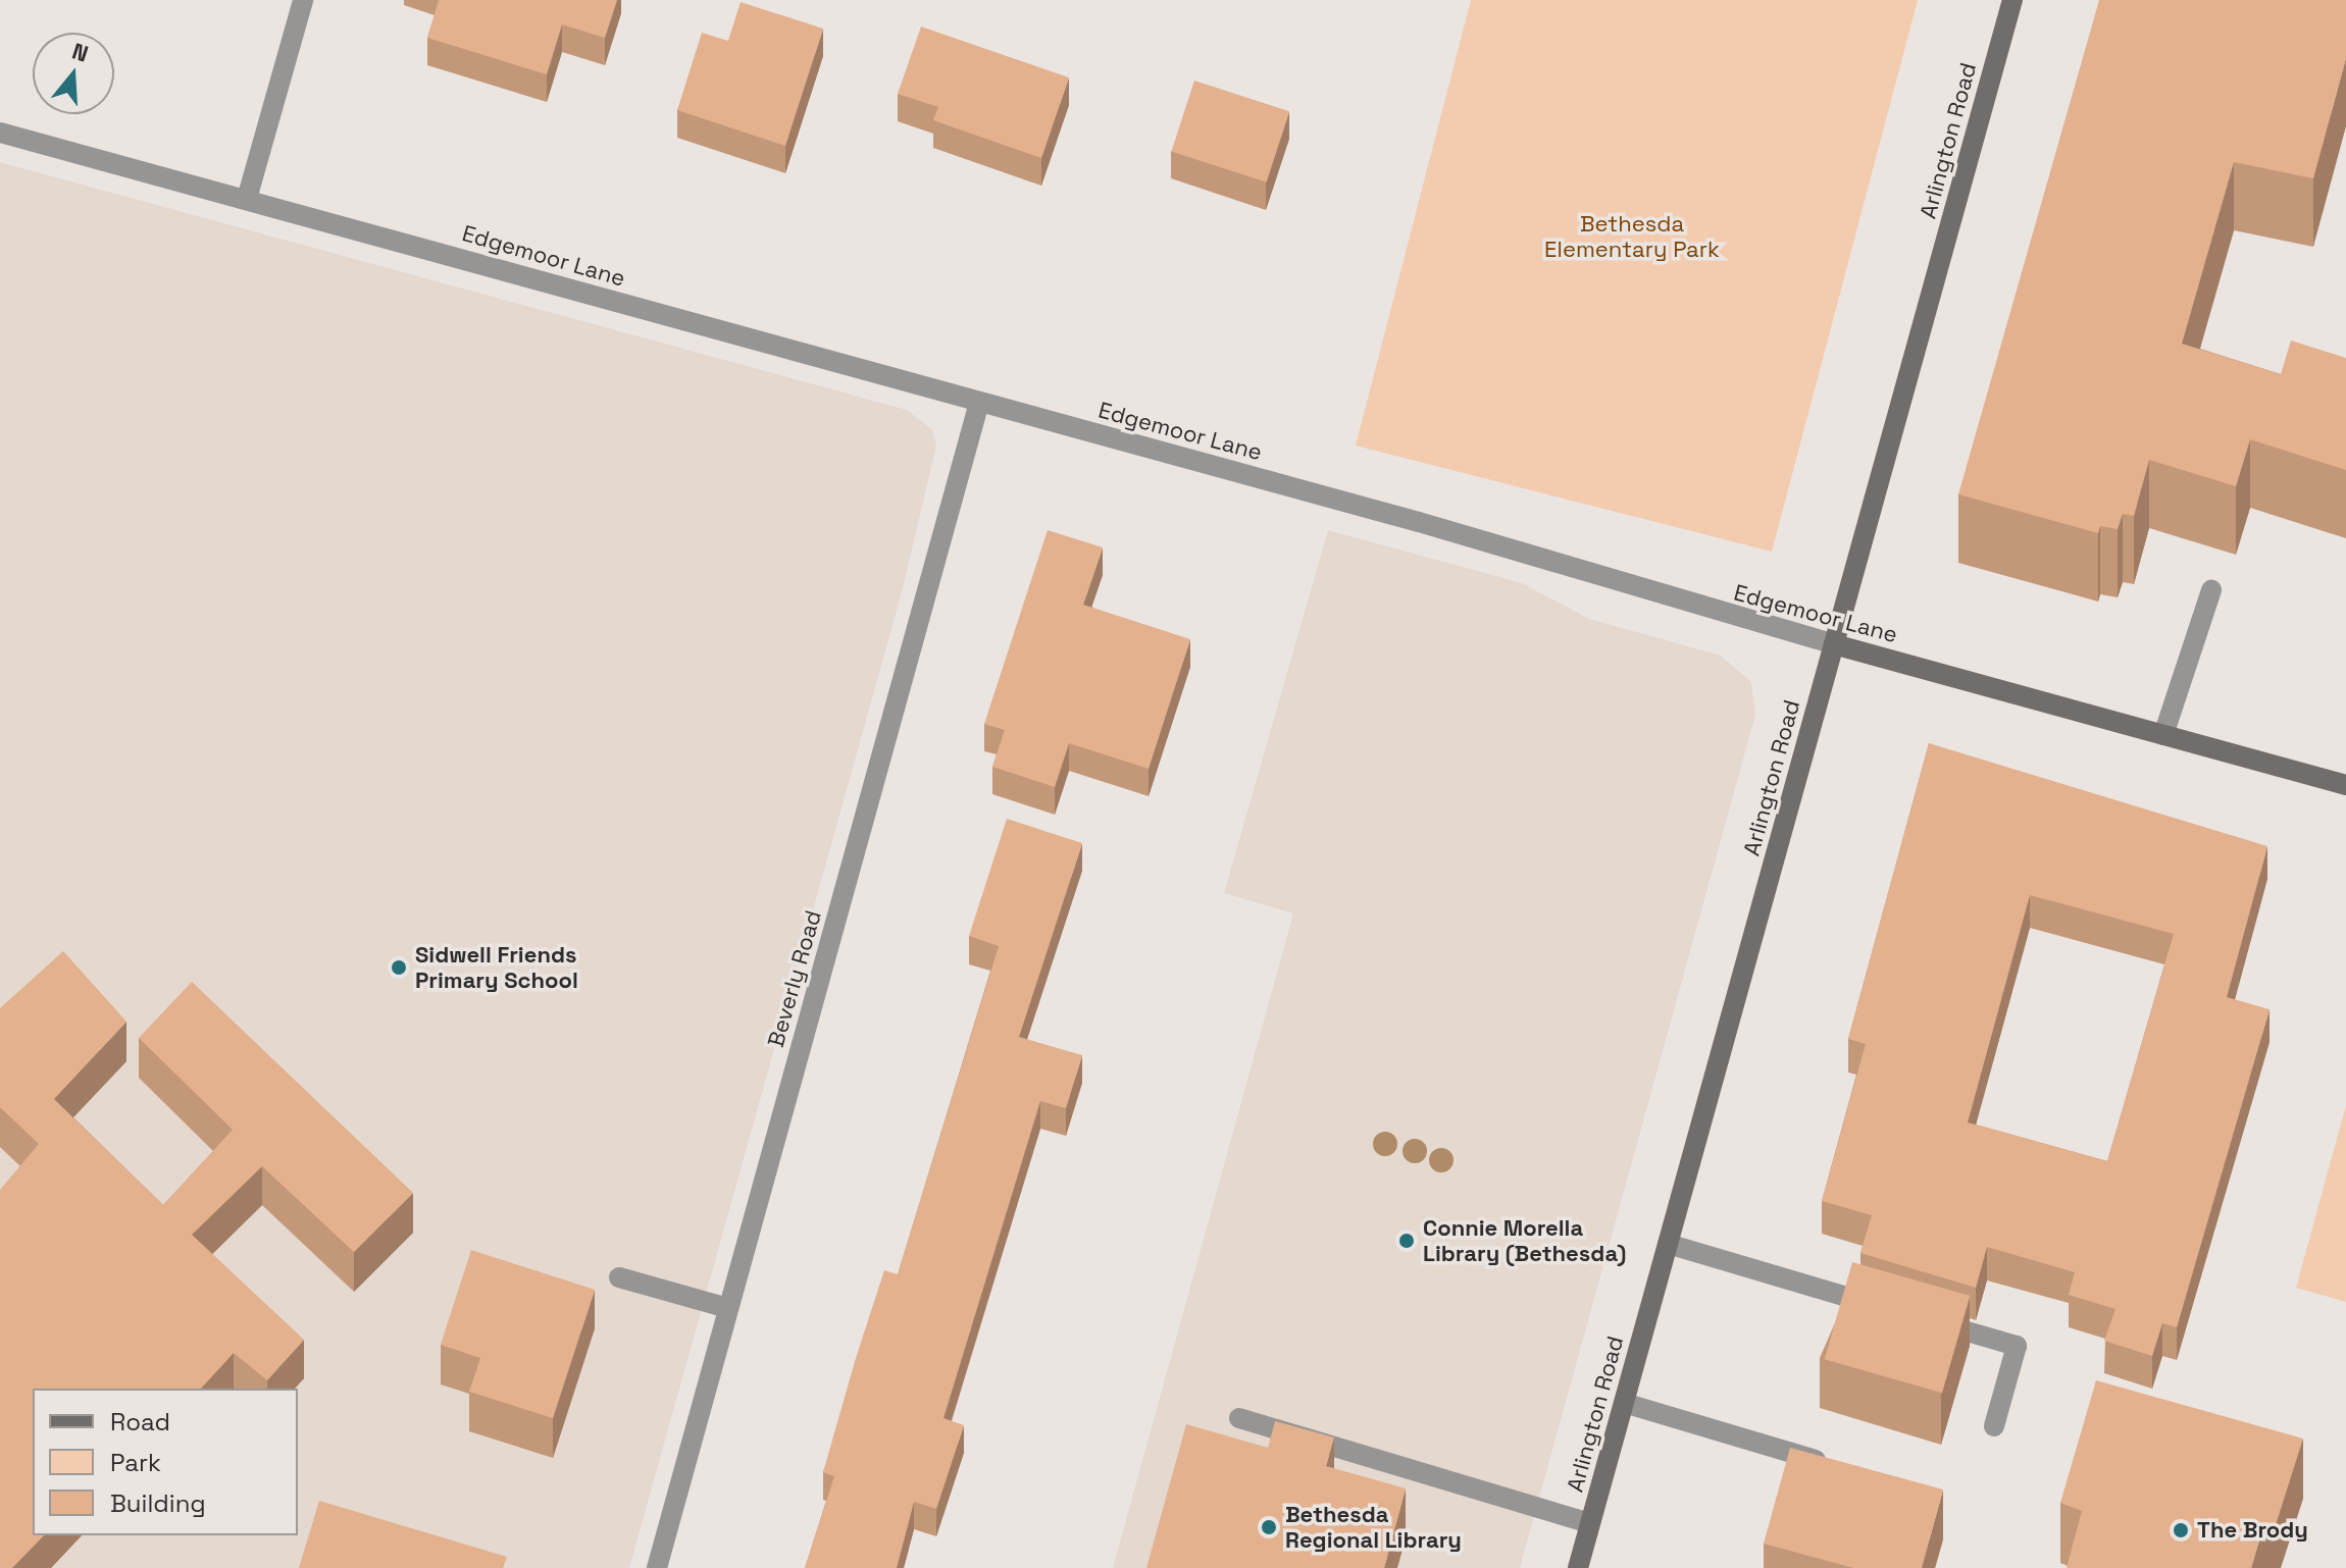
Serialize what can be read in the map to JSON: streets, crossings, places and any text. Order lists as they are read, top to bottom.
{
  "streets": {
    "main road": ["Arlington Road", "Edgemoor Lane"],
    "street": ["Beverly Road"]
  },
  "crossings": [
    ["Arlington Road", "Edgemoor Lane"],
    ["Edgemoor Lane", "Beverly Road"]
  ],
  "parks": ["Bethesda Elementary Park"],
  "places": [
    "Sidwell Friends Primary School",
    "Connie Morella Library (Bethesda)",
    "Bethesda Regional Library",
    "The Brody"
  ],
  "legend": ["Road", "Park", "Building"],
  "north": "top"
}
